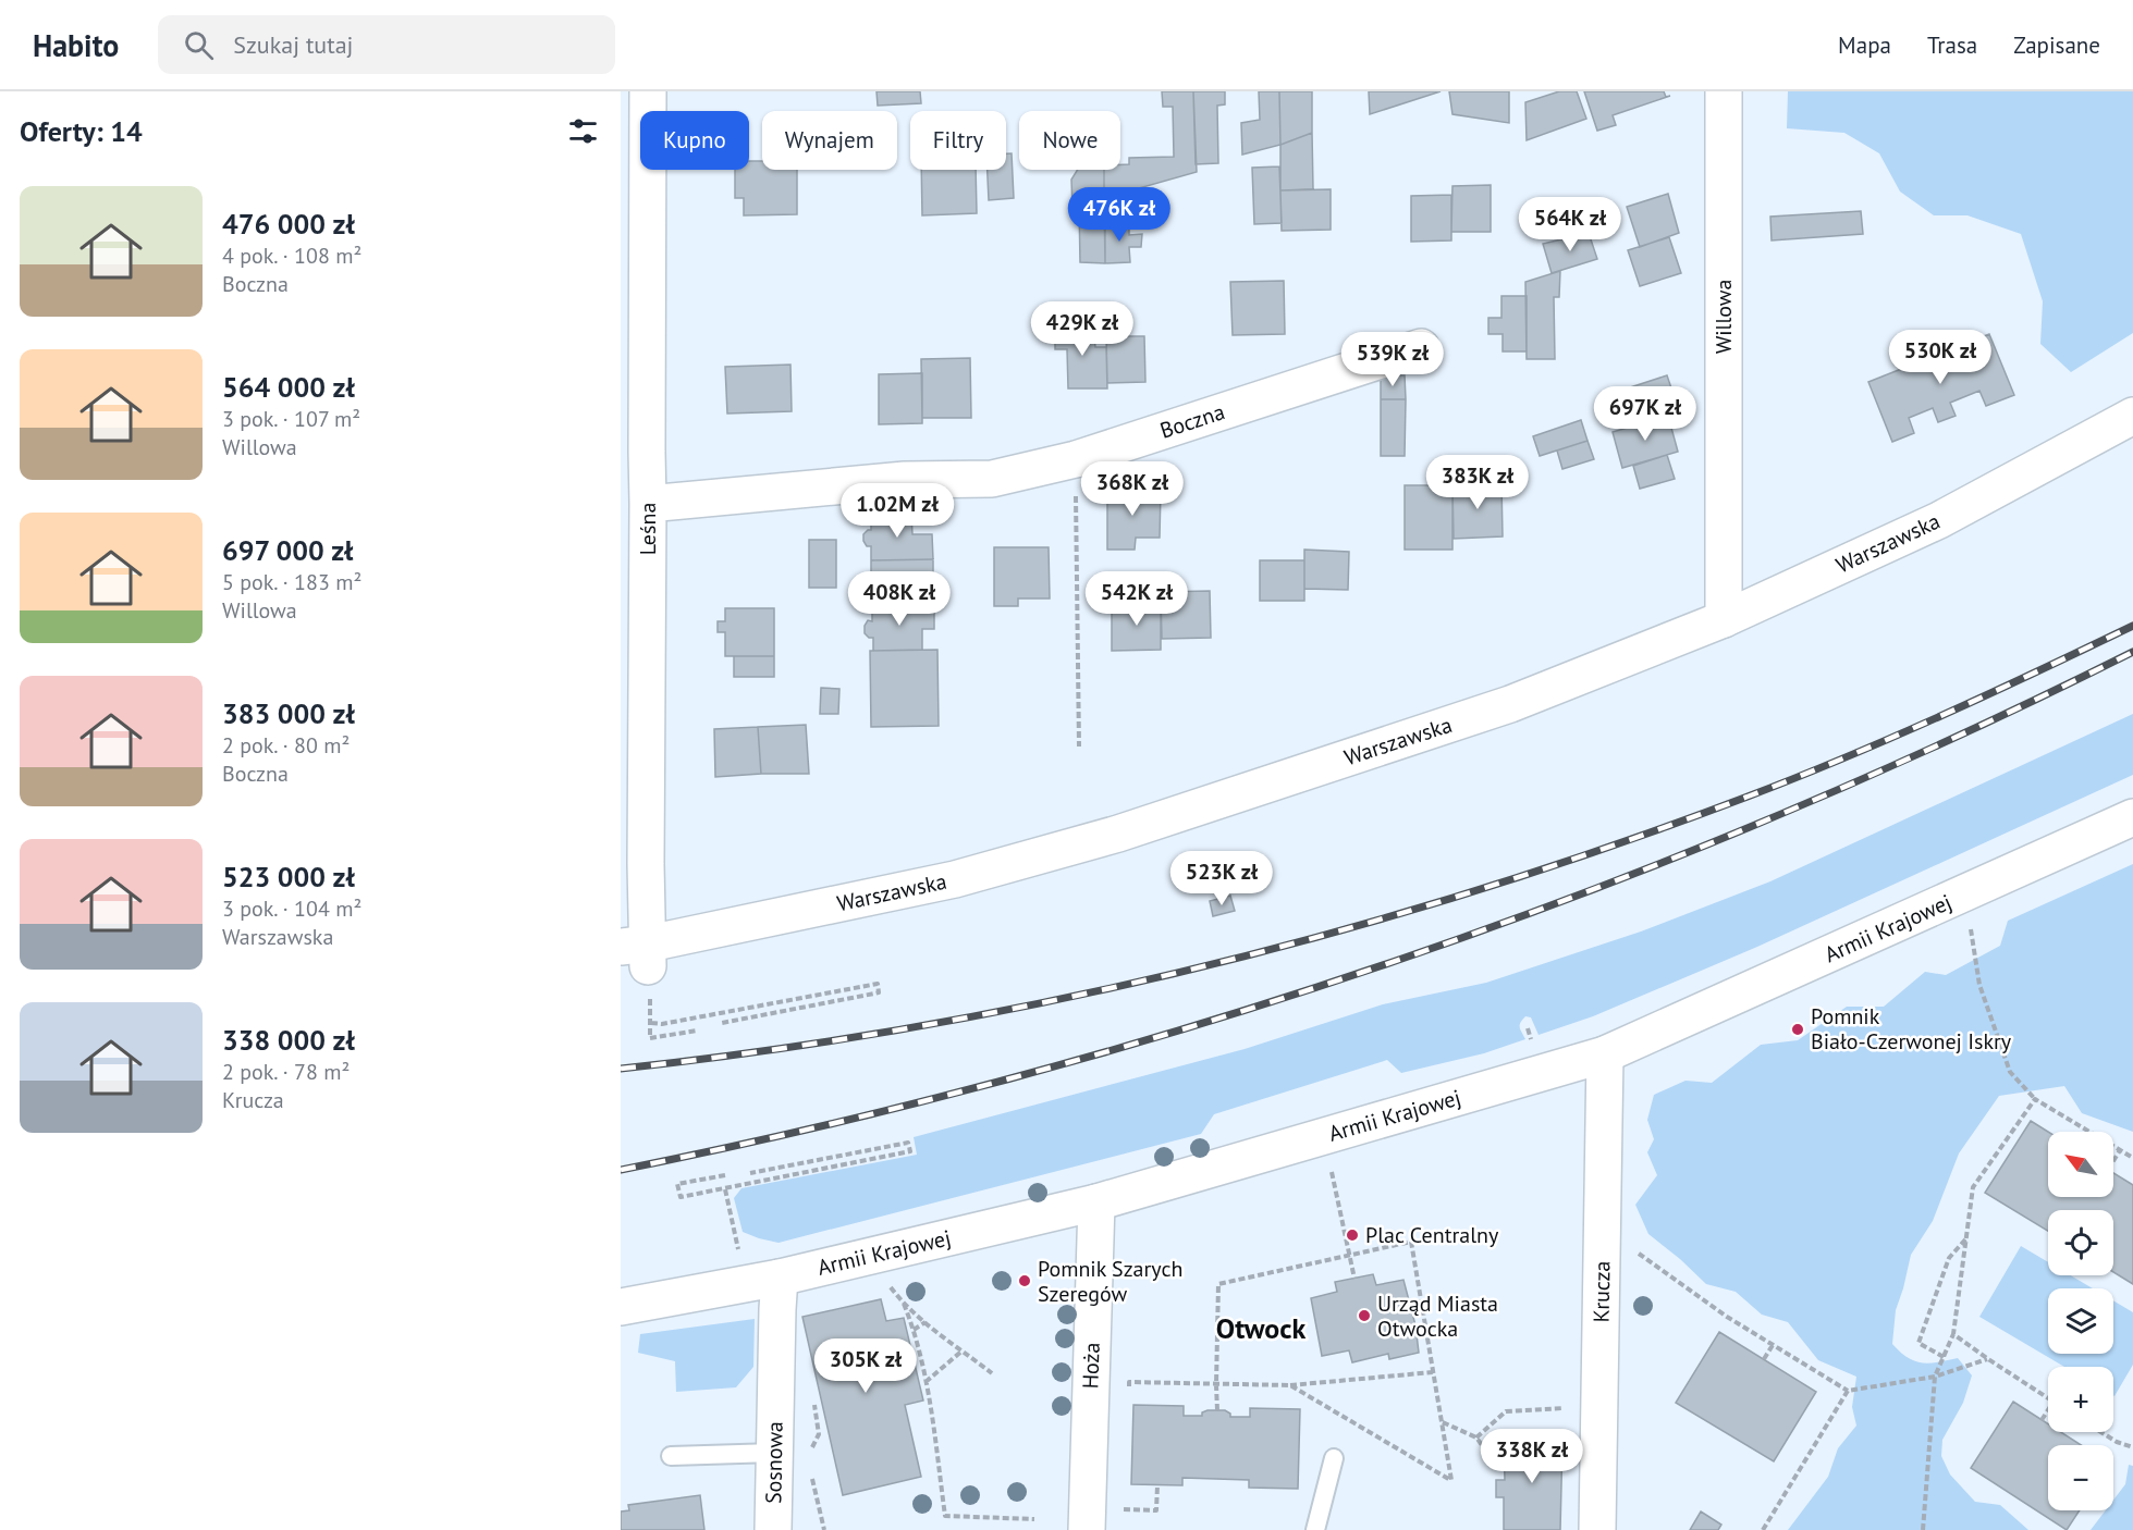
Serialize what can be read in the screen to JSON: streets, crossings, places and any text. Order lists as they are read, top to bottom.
{
  "streets": {
    "street": [
      "Willowa",
      "Boczna",
      "Leśna",
      "Warszawska",
      "Armii Krajowej",
      "Krucza",
      "Hoża",
      "Sosnowa"
    ]
  },
  "crossings": [
    ["Willowa", "Warszawska"],
    ["Boczna", "Leśna"],
    ["Leśna", "Warszawska"],
    ["Armii Krajowej", "Krucza"],
    ["Armii Krajowej", "Hoża"],
    ["Armii Krajowej", "Sosnowa"]
  ],
  "districts": ["Otwock"],
  "places": [
    "Pomnik Biało-Czerwonej Iskry",
    "Plac Centralny",
    "Pomnik Szarych Szeregów",
    "Urząd Miasta Otwocka"
  ],
  "north": "top left",
  "page": {
    "header": "Habito",
    "search": "Szukaj tutaj",
    "nav": ["Mapa", "Trasa", "Zapisane"],
    "heading": "Oferty: 14",
    "chip": [
      "Kupno",
      "Wynajem",
      "Filtry",
      "Nowe"
    ],
    "list": [
      {
        "name": "476 000 zł",
        "note": "4 pok. · 108 m² · Boczna"
      },
      {
        "name": "564 000 zł",
        "note": "3 pok. · 107 m² · Willowa"
      },
      {
        "name": "697 000 zł",
        "note": "5 pok. · 183 m² · Willowa"
      },
      {
        "name": "383 000 zł",
        "note": "2 pok. · 80 m² · Boczna"
      },
      {
        "name": "523 000 zł",
        "note": "3 pok. · 104 m² · Warszawska"
      },
      {
        "name": "338 000 zł",
        "note": "2 pok. · 78 m² · Krucza"
      }
    ],
    "price": [
      "476K zł",
      "564K zł",
      "429K zł",
      "530K zł",
      "539K zł",
      "697K zł",
      "383K zł",
      "368K zł",
      "1.02M zł",
      "408K zł",
      "542K zł",
      "523K zł",
      "305K zł",
      "338K zł"
    ],
    "map_buttons": ["+", "−"]
  }
}
